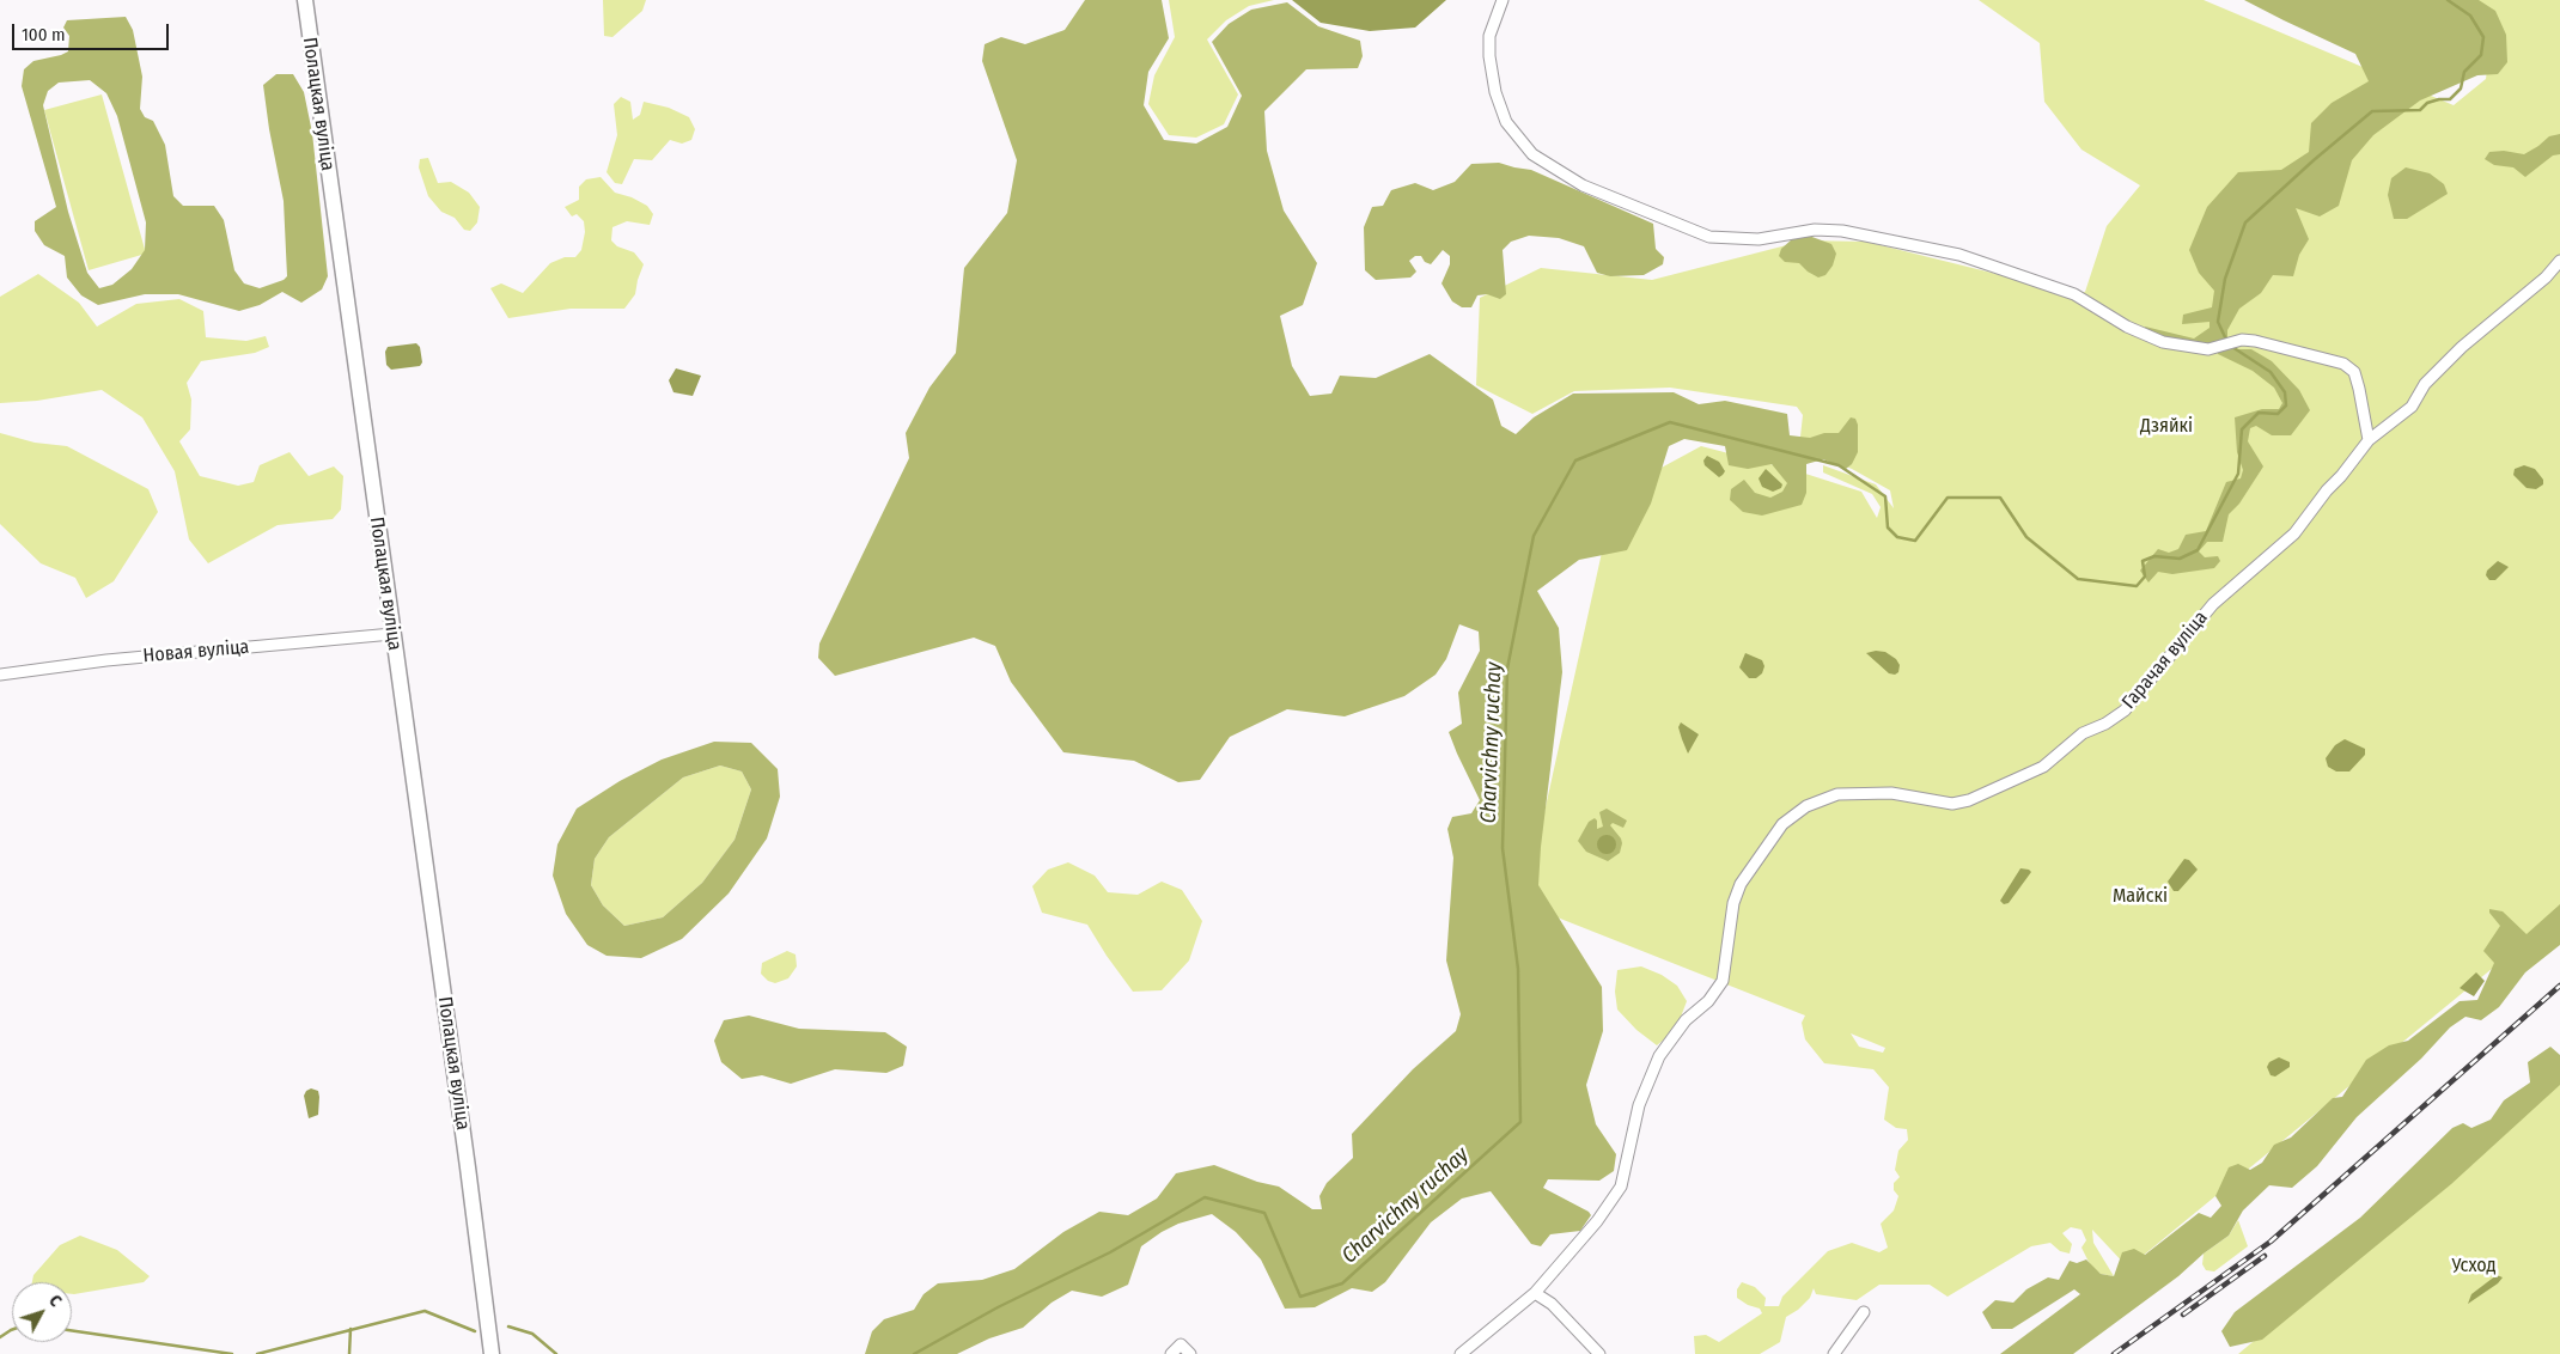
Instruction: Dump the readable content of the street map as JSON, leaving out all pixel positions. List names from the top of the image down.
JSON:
{
  "streets": {
    "main road": ["Полацкая вуліца"],
    "street": ["Новая вуліца", "Гарачая вуліца"]
  },
  "crossings": [
    ["Полацкая вуліца", "Новая вуліца"]
  ],
  "water": ["Charvichny ruchay"],
  "parks": ["Дзяйкі", "Майскі", "Усход"],
  "scale_bar": "100 m",
  "north": "top right"
}
